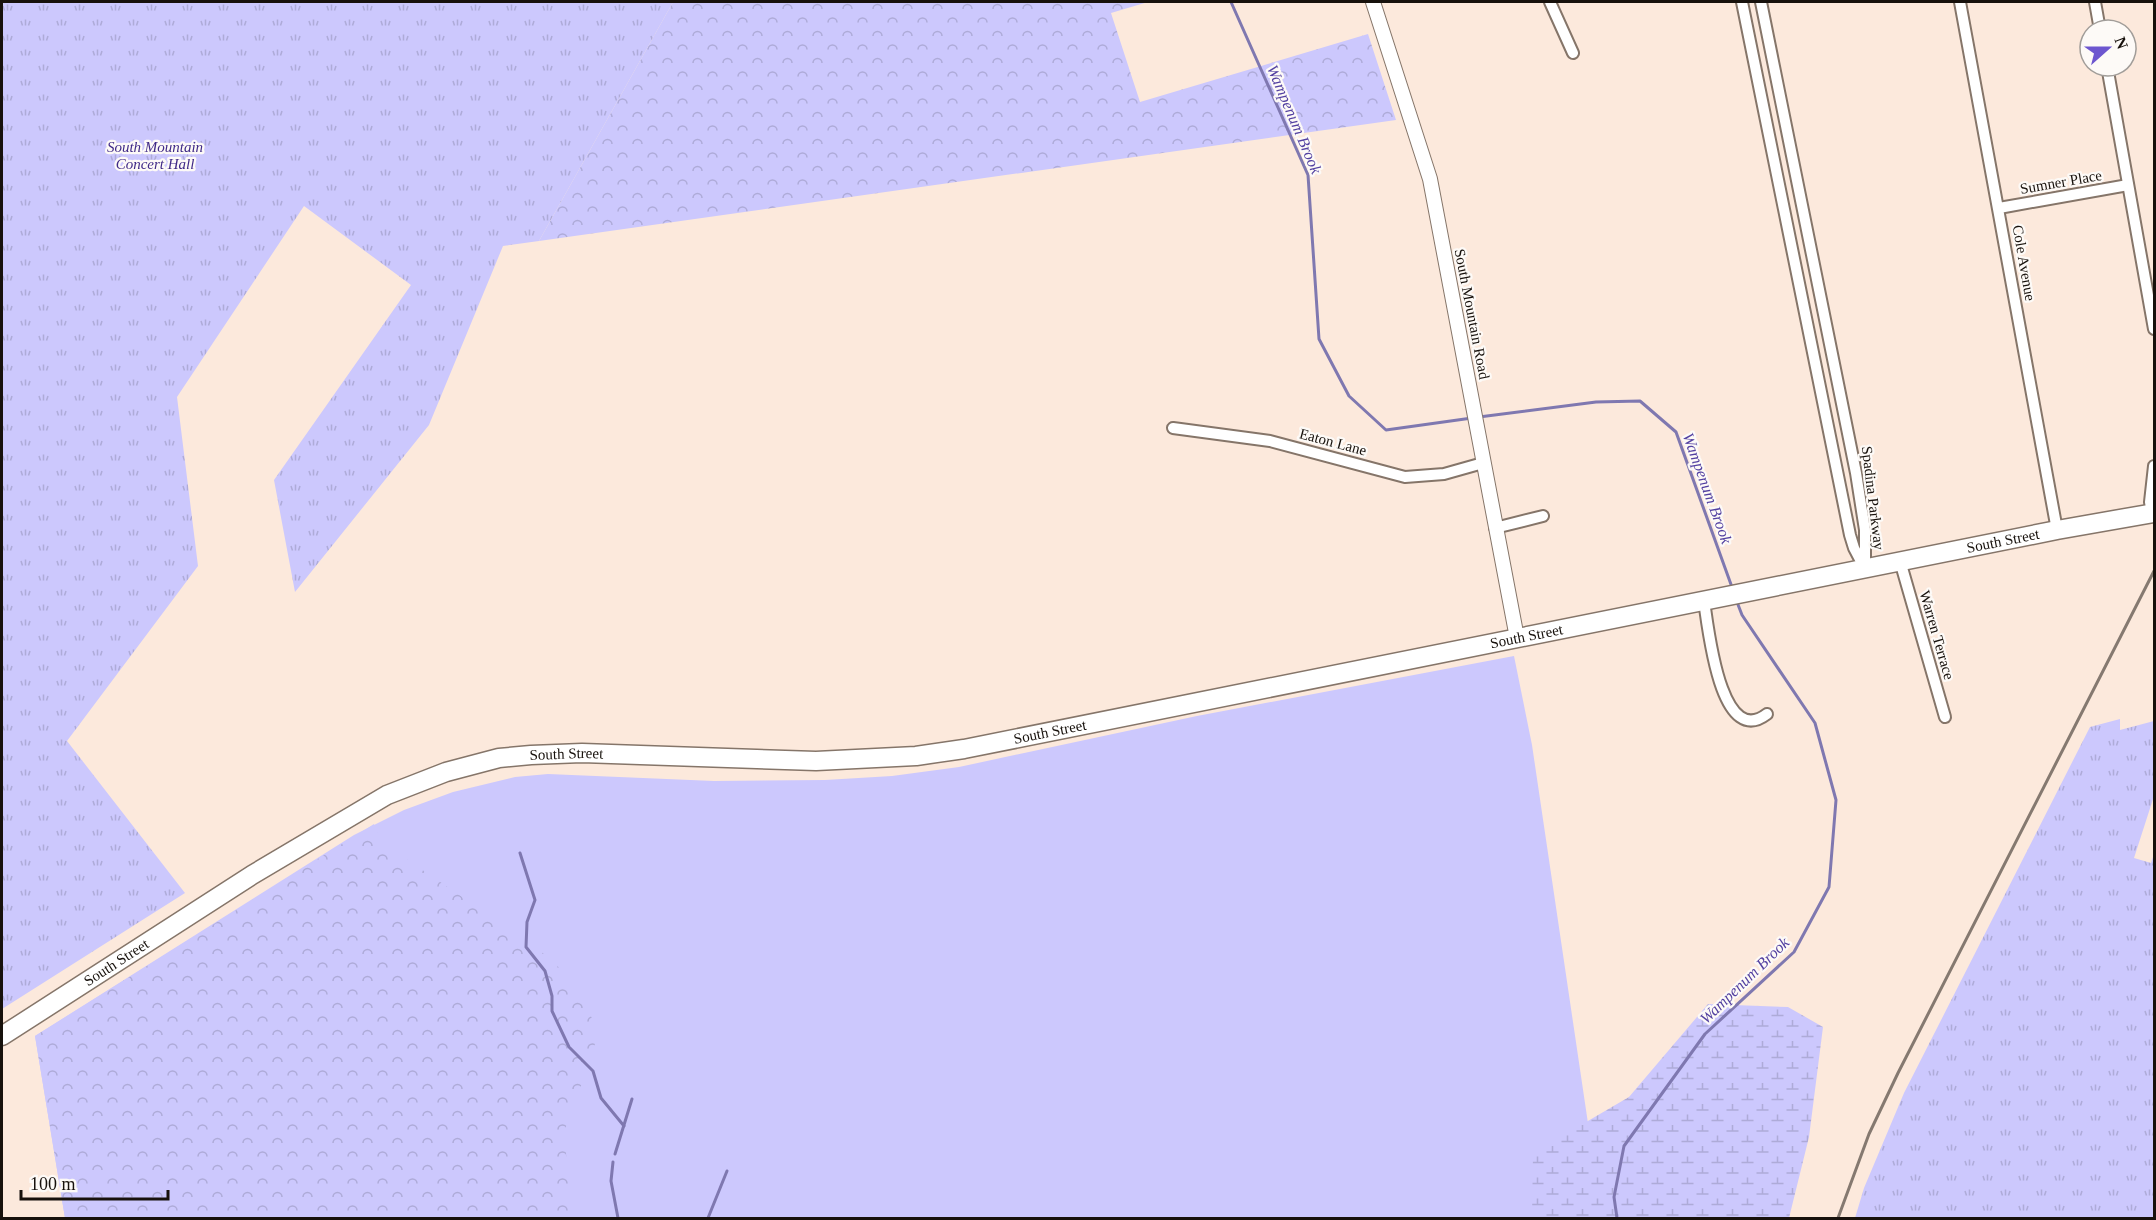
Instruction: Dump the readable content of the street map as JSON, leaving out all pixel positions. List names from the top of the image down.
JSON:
{
  "streets": {
    "highway": ["South Street"],
    "street": [
      "Sumner Place",
      "Cole Avenue",
      "South Mountain Road",
      "Eaton Lane",
      "Spadina Parkway",
      "Warren Terrace"
    ]
  },
  "crossings": [
    ["Sumner Place", "Cole Avenue"],
    ["Cole Avenue", "South Street"],
    ["South Mountain Road", "Eaton Lane"],
    ["South Mountain Road", "South Street"],
    ["Spadina Parkway", "South Street"],
    ["South Street", "Warren Terrace"]
  ],
  "water": ["Wampenum Brook"],
  "parks": ["South Mountain Concert Hall"],
  "scale_bar": "100 m",
  "north": "right"
}
